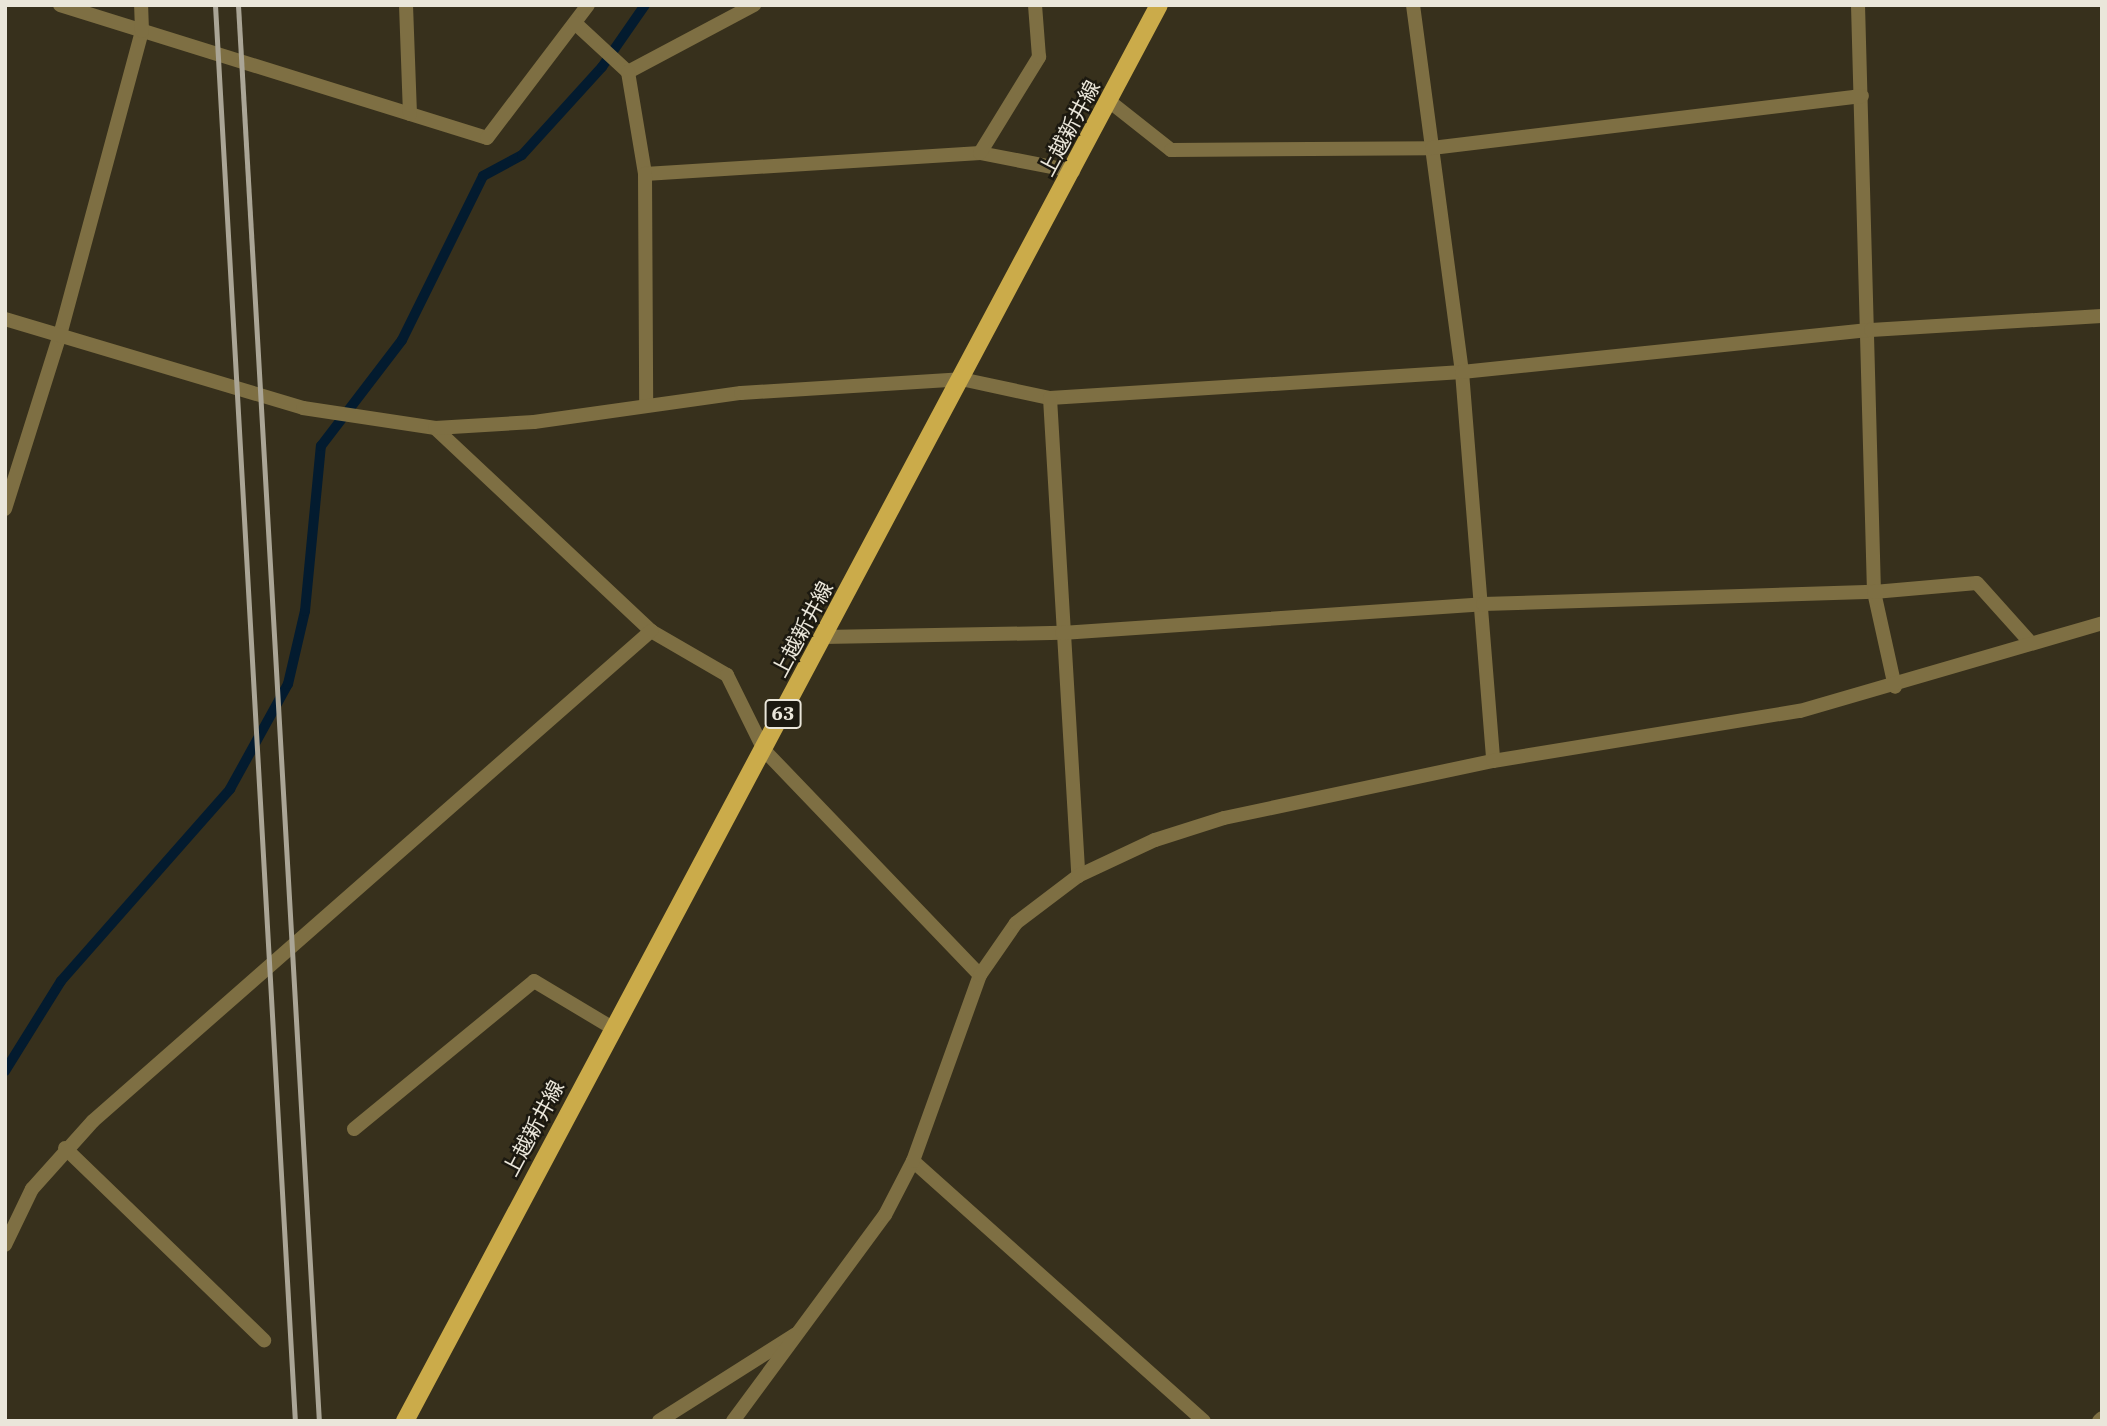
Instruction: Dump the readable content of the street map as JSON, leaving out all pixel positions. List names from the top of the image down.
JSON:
{
  "streets": {
    "main road": ["上越新井線", "63"]
  }
}
